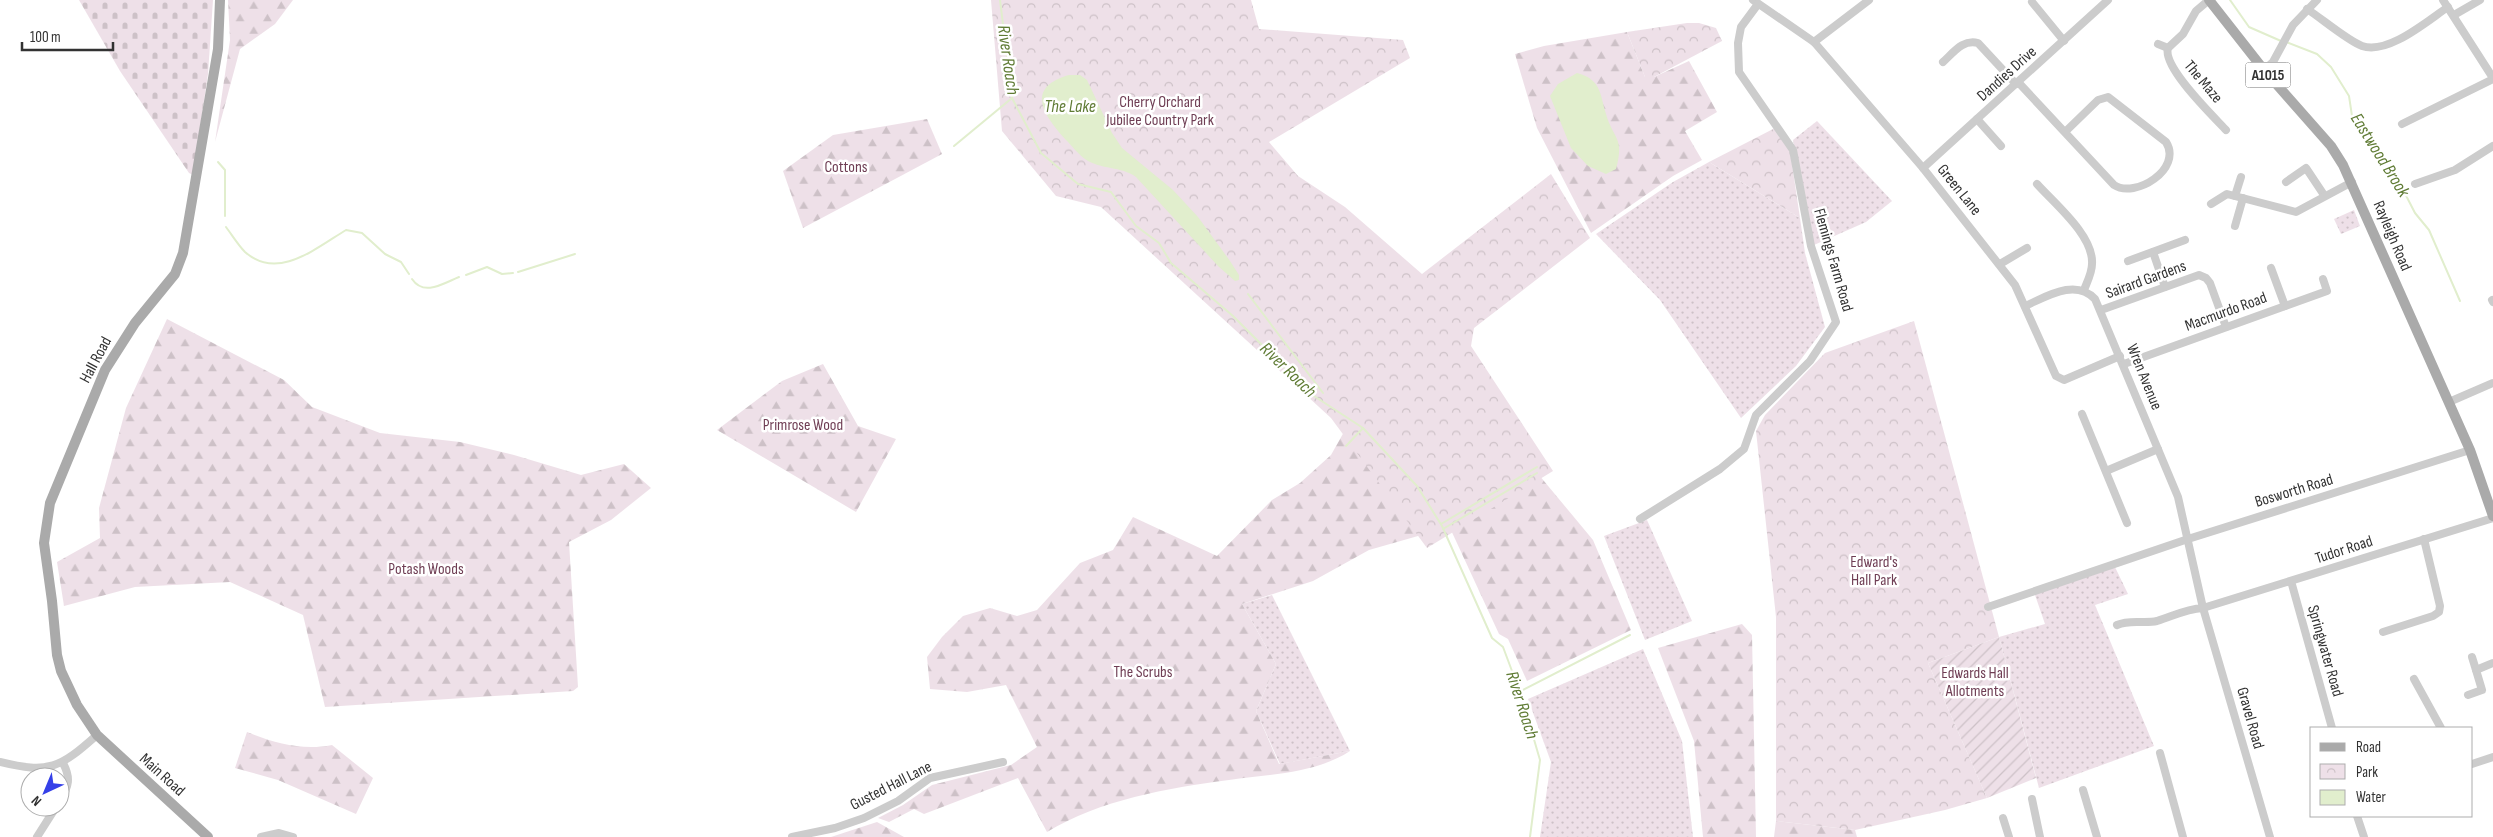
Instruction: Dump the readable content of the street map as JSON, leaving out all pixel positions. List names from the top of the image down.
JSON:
{
  "streets": {
    "main road": [
      "A1015",
      "Rayleigh Road",
      "Hall Road",
      "Main Road"
    ],
    "street": [
      "Dandies Drive",
      "The Maze",
      "Green Lane",
      "Flemings Farm Road",
      "Sairard Gardens",
      "Macmurdo Road",
      "Wren Avenue",
      "Bosworth Road",
      "Tudor Road",
      "Springwater Road",
      "Gravel Road",
      "Gusted Hall Lane"
    ]
  },
  "crossings": [
    ["Dandies Drive", "Green Lane"],
    ["The Maze", "Rayleigh Road"],
    ["Green Lane", "Flemings Farm Road"],
    ["Green Lane", "Wren Avenue"],
    ["Rayleigh Road", "Bosworth Road"],
    ["Rayleigh Road", "Tudor Road"],
    ["Sairard Gardens", "Macmurdo Road"],
    ["Sairard Gardens", "Wren Avenue"],
    ["Macmurdo Road", "Wren Avenue"],
    ["Hall Road", "Main Road"],
    ["Wren Avenue", "Bosworth Road"],
    ["Wren Avenue", "Gravel Road"],
    ["Bosworth Road", "Gravel Road"],
    ["Tudor Road", "Springwater Road"],
    ["Tudor Road", "Gravel Road"]
  ],
  "water": ["River Roach", "The Lake", "Eastwood Brook"],
  "parks": [
    "Cherry Orchard Jubilee Country Park",
    "Cottons",
    "Primrose Wood",
    "Edward's Hall Park",
    "Potash Woods",
    "The Scrubs",
    "Edwards Hall Allotments"
  ],
  "legend": ["Road", "Park", "Water"],
  "scale_bar": "100 m",
  "north": "bottom left"
}
